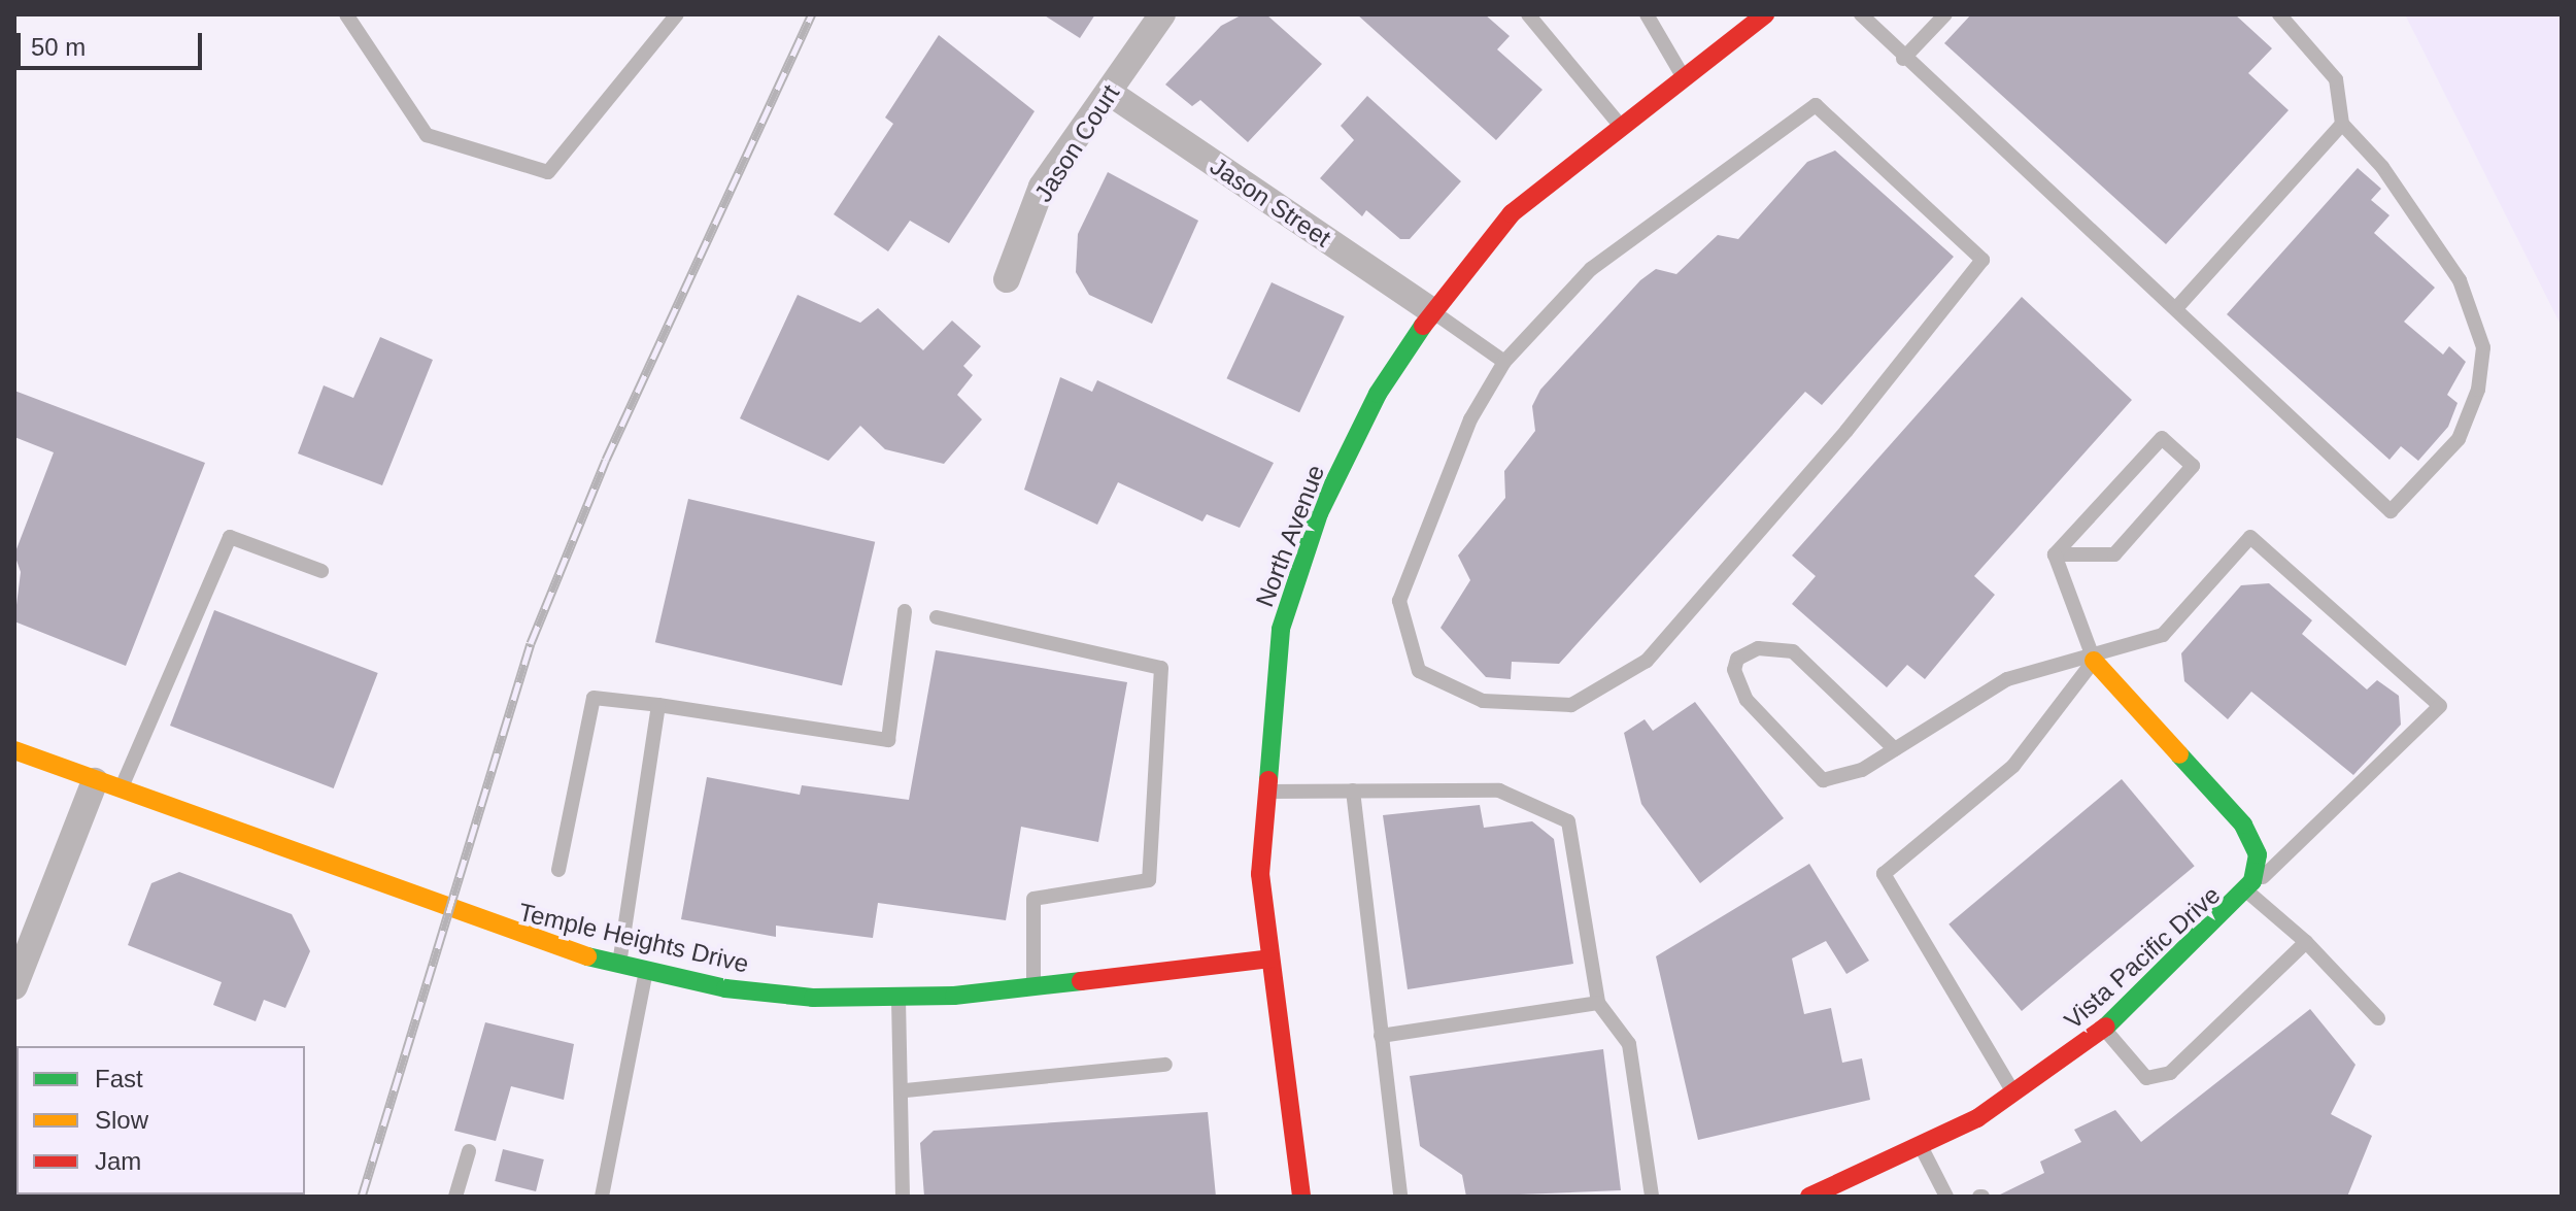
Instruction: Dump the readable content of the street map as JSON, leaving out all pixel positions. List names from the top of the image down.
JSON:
{
  "streets": {
    "street": [
      "Jason Court",
      "Jason Street",
      "North Avenue",
      "Temple Heights Drive",
      "Vista Pacific Drive"
    ]
  },
  "crossings": [
    ["Jason Court", "Jason Street"],
    ["Jason Street", "North Avenue"],
    ["North Avenue", "Temple Heights Drive"]
  ],
  "legend": ["Fast", "Slow", "Jam"],
  "scale_bar": "50 m"
}
